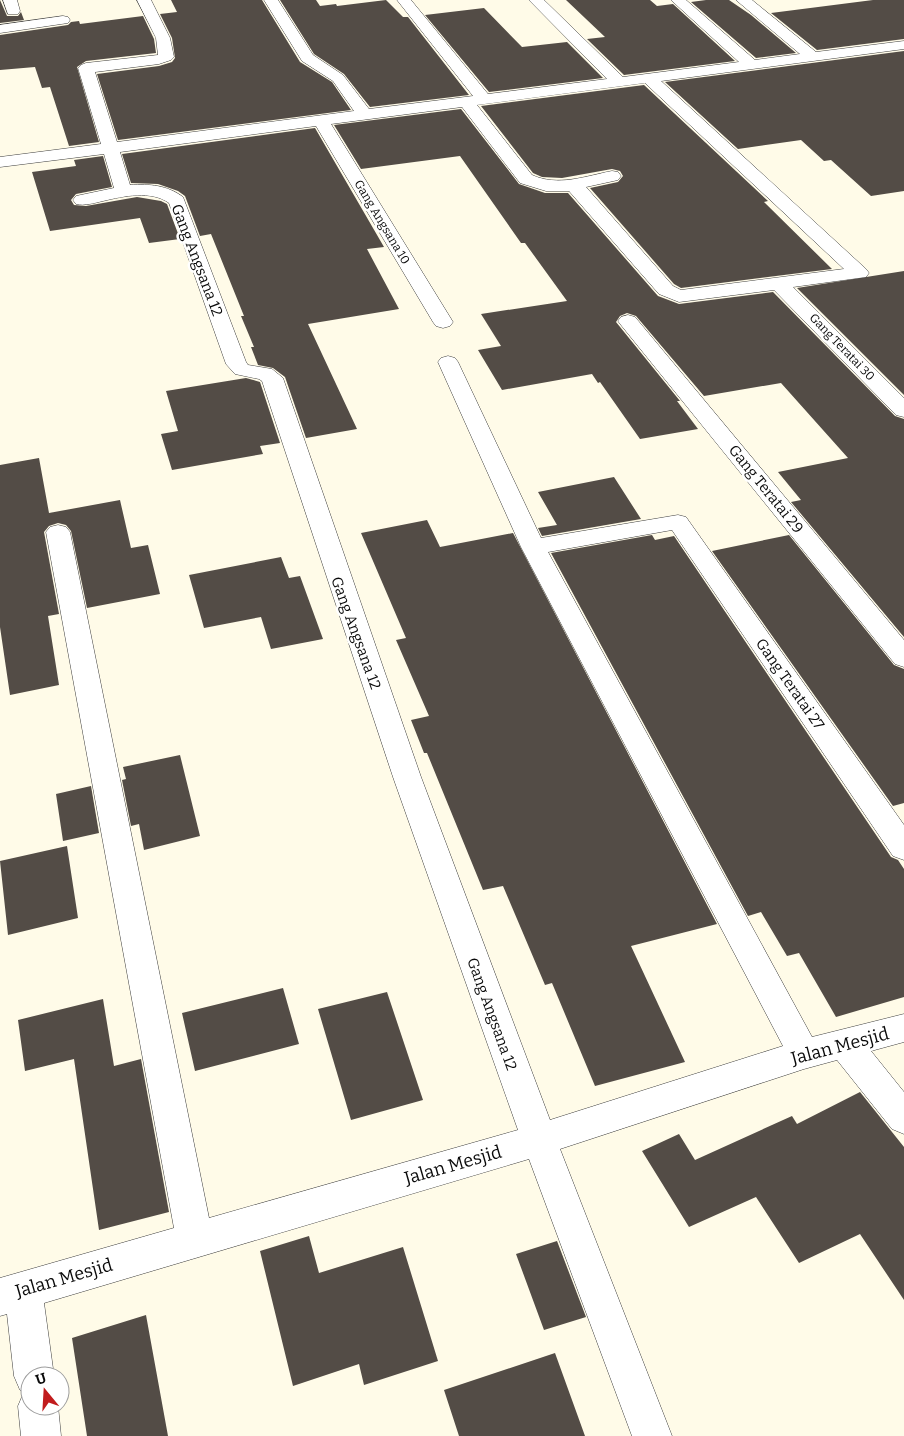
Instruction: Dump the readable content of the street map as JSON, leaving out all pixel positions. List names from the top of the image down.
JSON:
{
  "streets": {
    "street": [
      "Gang Angsana 10",
      "Gang Angsana 12",
      "Gang Teratai 30",
      "Gang Teratai 29",
      "Gang Teratai 27",
      "Jalan Mesjid"
    ]
  },
  "crossings": [
    ["Gang Angsana 12", "Jalan Mesjid"]
  ],
  "north": "top"
}
